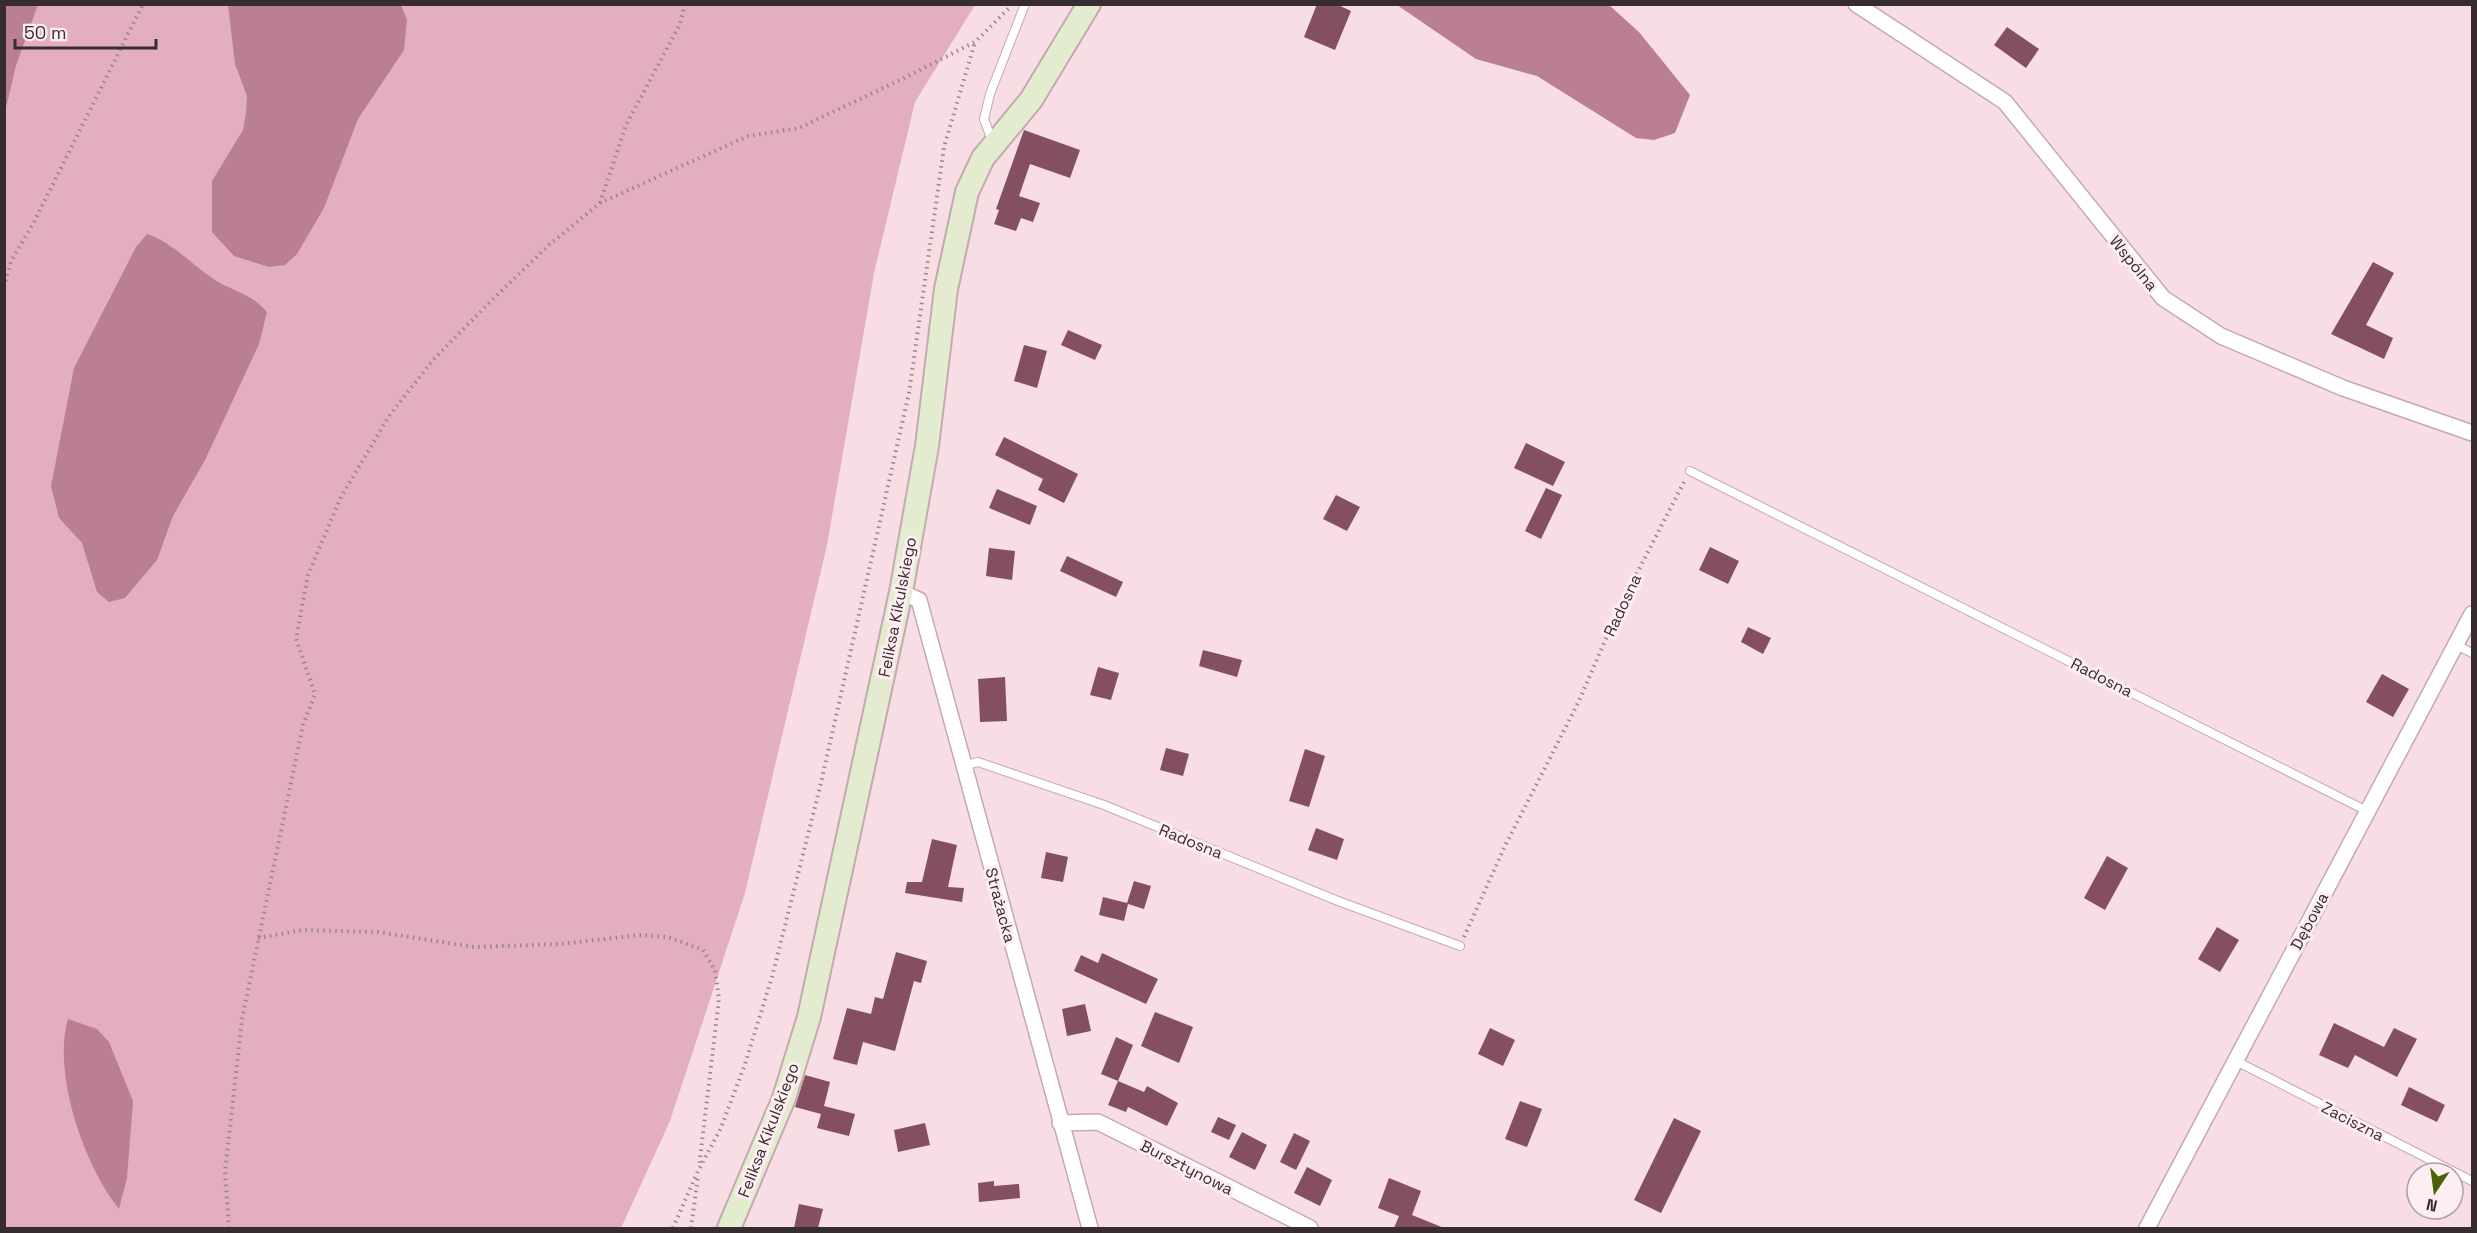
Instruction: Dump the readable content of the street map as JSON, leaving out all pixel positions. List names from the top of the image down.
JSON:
{
  "streets": {
    "main road": ["Feliksa Kikulskiego"],
    "street": [
      "Wspólna",
      "Strażacka",
      "Dębowa",
      "Bursztynowa"
    ],
    "lane": ["Radosna", "Zaciszna"]
  },
  "crossings": [
    ["Radosna", "Strażacka"],
    ["Radosna", "Dębowa"],
    ["Feliksa Kikulskiego", "Strażacka"],
    ["Strażacka", "Bursztynowa"],
    ["Dębowa", "Zaciszna"]
  ],
  "scale_bar": "50 m",
  "north": "bottom"
}
